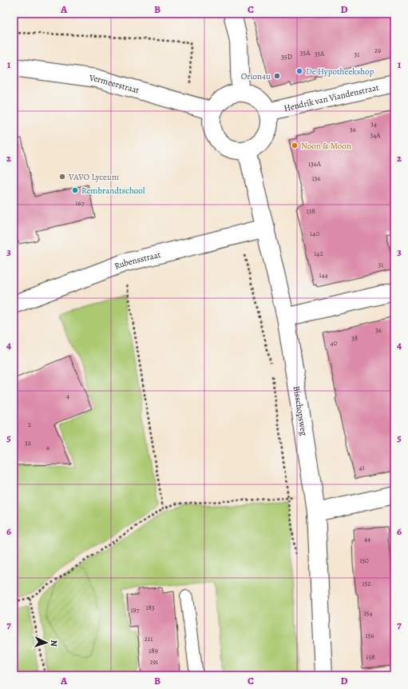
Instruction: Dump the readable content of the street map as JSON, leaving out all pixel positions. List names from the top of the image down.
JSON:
{
  "streets": {
    "street": [
      "Vermeerstraat",
      "Hendrik van Viandenstraat",
      "Rubensstraat",
      "Bisschopsweg"
    ]
  },
  "crossings": [
    ["Vermeerstraat", "Hendrik van Viandenstraat"],
    ["Vermeerstraat", "Bisschopsweg"],
    ["Hendrik van Viandenstraat", "Bisschopsweg"],
    ["Rubensstraat", "Bisschopsweg"]
  ],
  "places": [
    "De Hypotheekshop",
    "Orion4u",
    "Noon & Moon",
    "VAVO Lyceum",
    "Rembrandtschool"
  ],
  "house_numbers": [
    "29",
    "35A",
    "33A",
    "31",
    "35D",
    "34",
    "36",
    "34A",
    "136A",
    "136",
    "167",
    "138",
    "140",
    "142",
    "31",
    "144",
    "36",
    "38",
    "40",
    "4",
    "2",
    "32",
    "6",
    "41",
    "44",
    "150",
    "152",
    "183",
    "197",
    "154",
    "156",
    "211",
    "189",
    "158",
    "191"
  ],
  "north": "right",
  "grid": {
    "columns": [
      "A",
      "B",
      "C",
      "D"
    ],
    "rows": [
      "1",
      "2",
      "3",
      "4",
      "5",
      "6",
      "7"
    ]
  }
}
